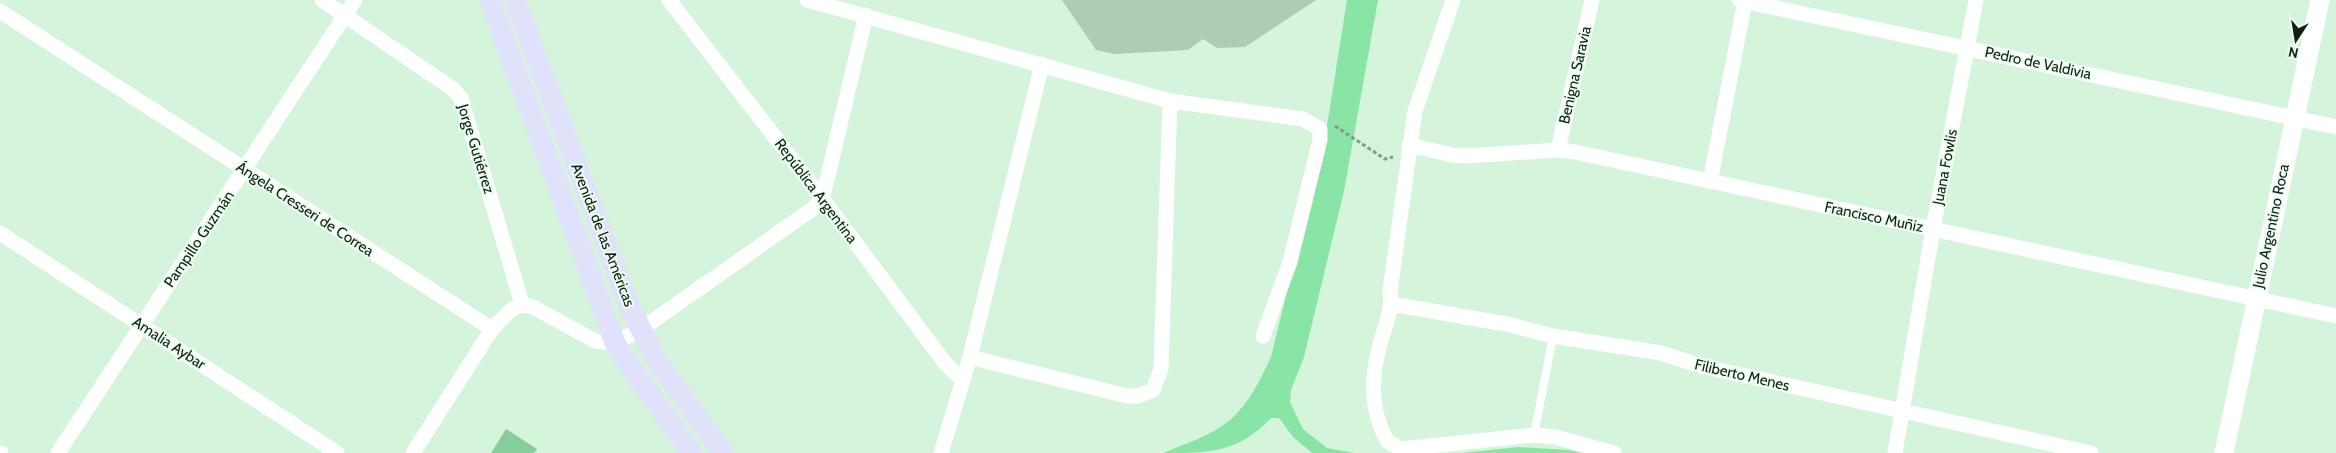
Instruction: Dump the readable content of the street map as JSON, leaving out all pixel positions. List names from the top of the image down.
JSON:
{
  "streets": {
    "main road": ["Avenida de las Américas"],
    "street": [
      "Pedro de Valdivia",
      "Benigna Saravia",
      "Jorge Gutiérrez",
      "Juana Fowlis",
      "República Argentina",
      "Ángela Cresseri de Correa",
      "Francisco Muñiz",
      "Julio Argentino Roca",
      "Pampillo Guzmán",
      "Amalia Aybar",
      "Filiberto Menes"
    ]
  },
  "crossings": [
    ["Pedro de Valdivia", "Juana Fowlis"],
    ["Pedro de Valdivia", "Julio Argentino Roca"],
    ["Benigna Saravia", "Francisco Muñiz"],
    ["Jorge Gutiérrez", "Pampillo Guzmán"],
    ["Juana Fowlis", "Francisco Muñiz"],
    ["Juana Fowlis", "Filiberto Menes"],
    ["Ángela Cresseri de Correa", "Pampillo Guzmán"],
    ["Francisco Muñiz", "Julio Argentino Roca"],
    ["Pampillo Guzmán", "Amalia Aybar"]
  ],
  "north": "bottom"
}
